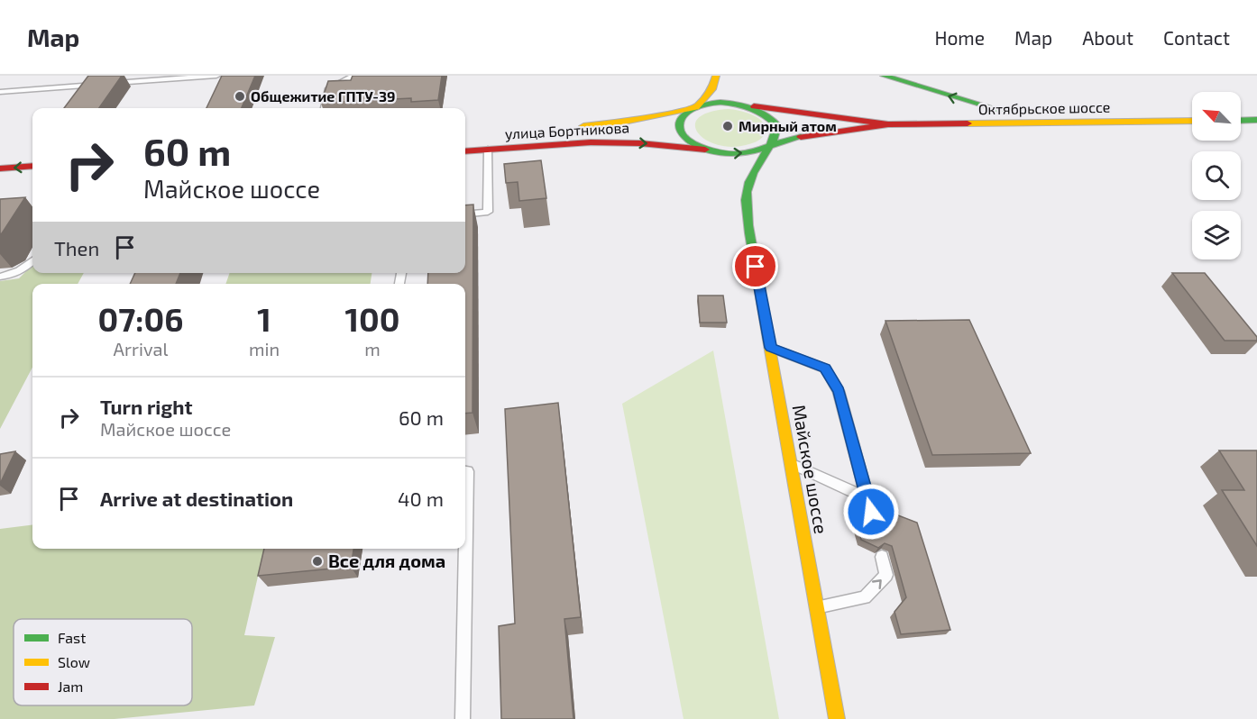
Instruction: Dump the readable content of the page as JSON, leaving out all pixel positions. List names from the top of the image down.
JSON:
{
  "streets": {
    "main road": ["Октябрьское шоссе", "улица Бортникова", "Майское шоссе"]
  },
  "crossings": [
    ["Октябрьское шоссе", "улица Бортникова"],
    ["Октябрьское шоссе", "Майское шоссе"],
    ["улица Бортникова", "Майское шоссе"]
  ],
  "places": ["Общежитие ГПТУ-39", "Мирный атом", "Все для дома"],
  "legend": ["Fast", "Slow", "Jam"],
  "north": "top left",
  "page": {
    "header": "Map",
    "nav": [
      "Home",
      "Map",
      "About",
      "Contact"
    ],
    "turn": ["60 m", "Майское шоссе"],
    "then": "Then",
    "eta": [
      "07:06",
      "Arrival",
      "1",
      "min",
      "100",
      "m"
    ],
    "list": [
      {
        "name": "Turn right",
        "note": "Майское шоссе",
        "value": "60 m"
      },
      {
        "name": "Arrive at destination",
        "value": "40 m"
      }
    ]
  }
}
